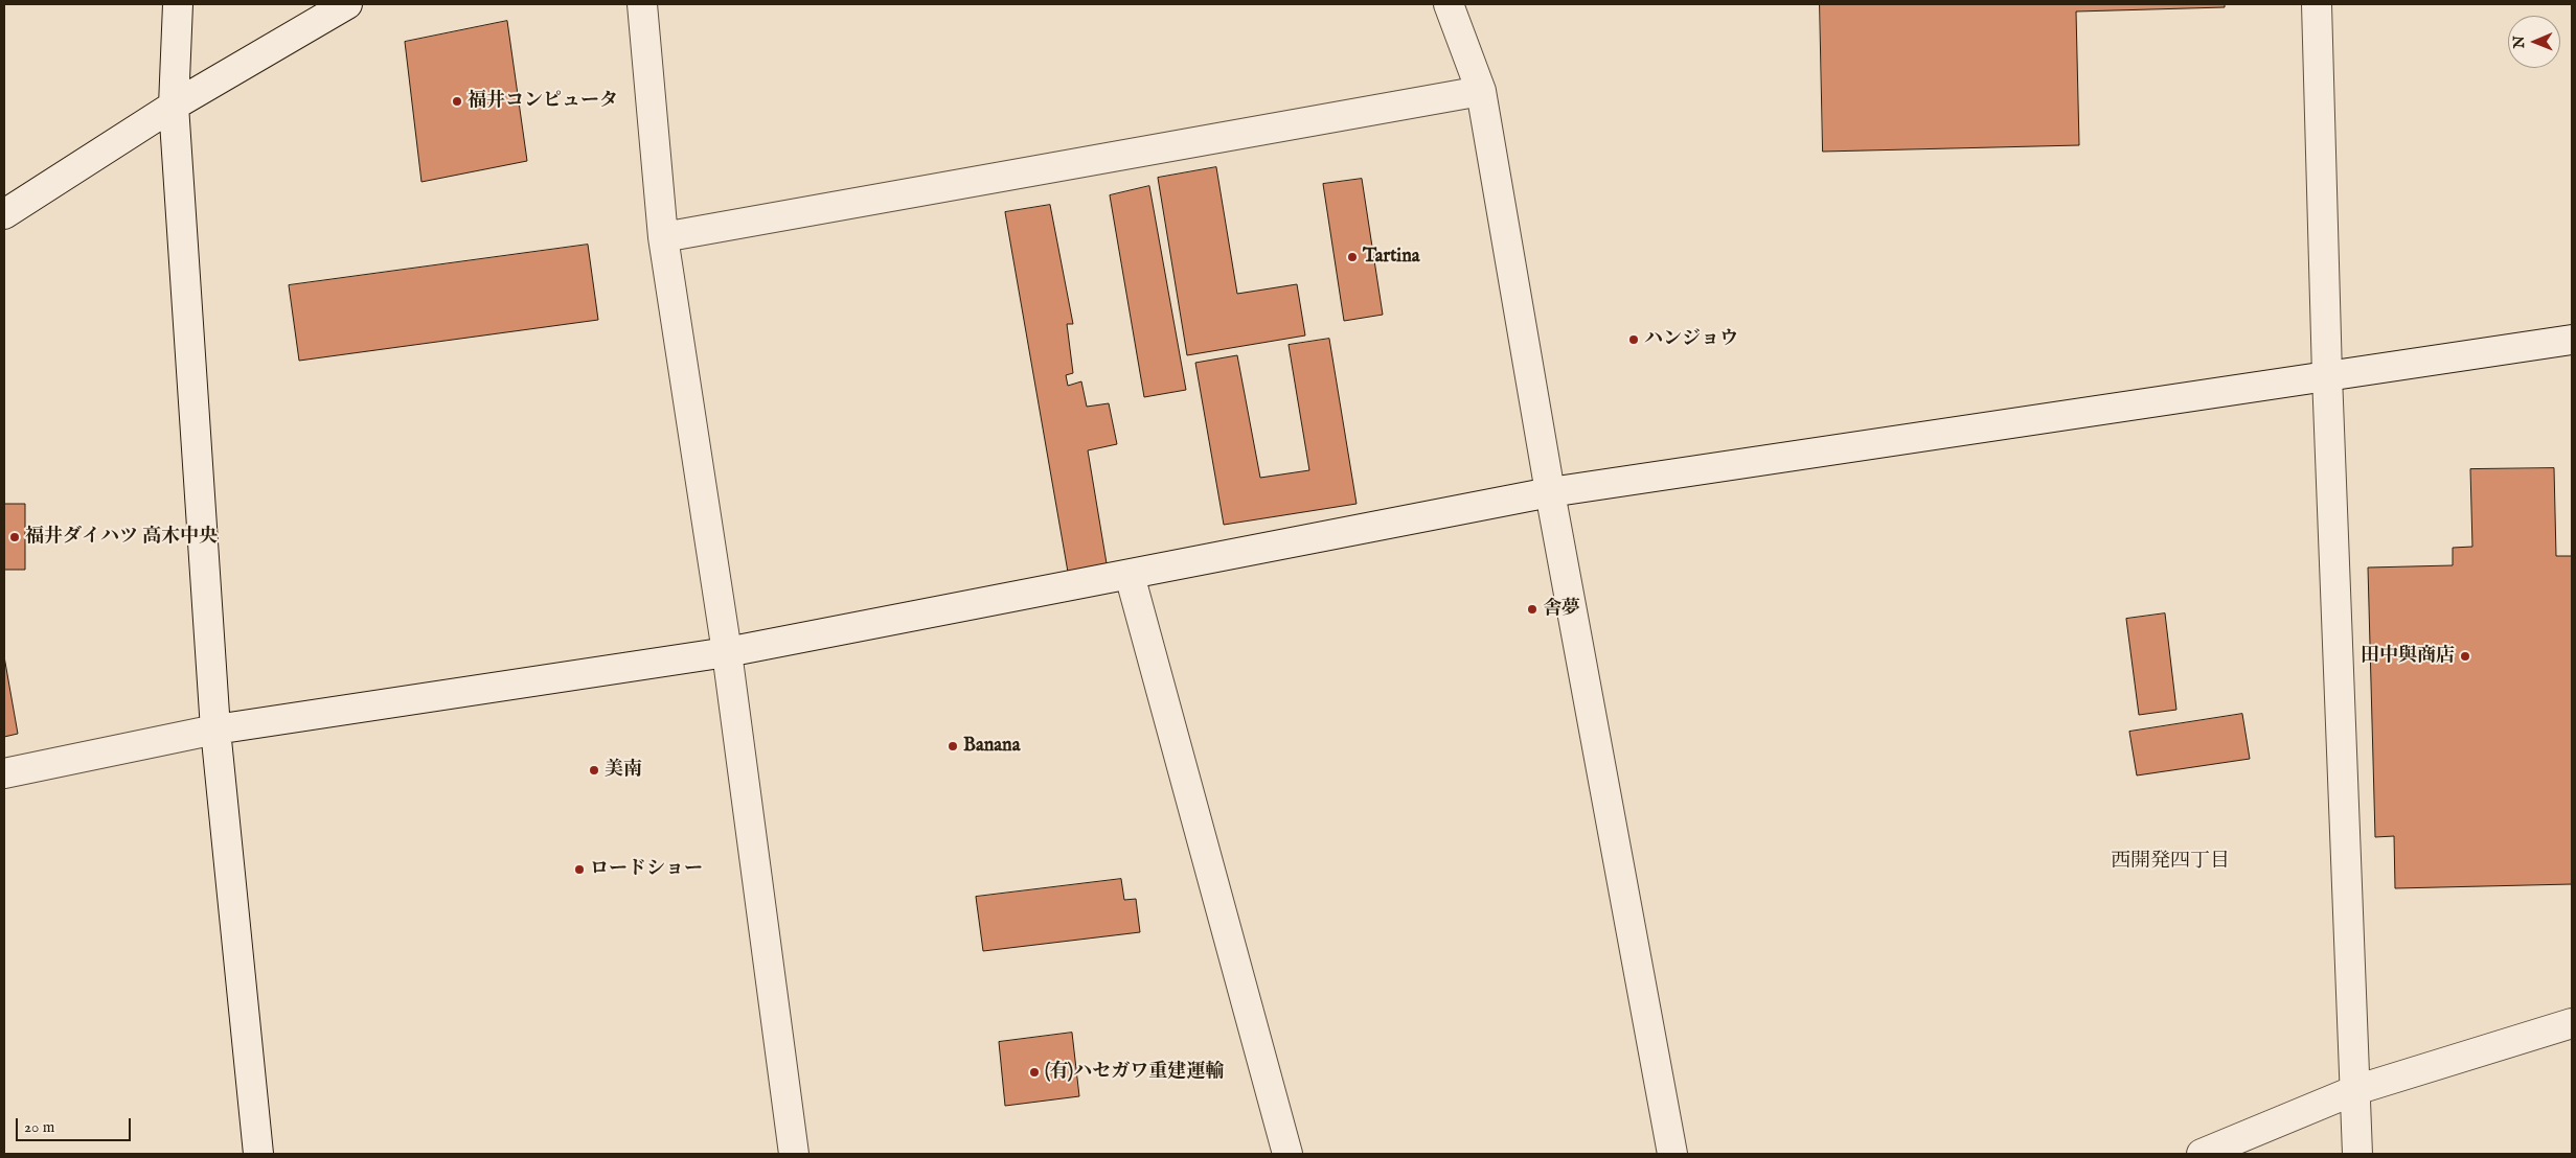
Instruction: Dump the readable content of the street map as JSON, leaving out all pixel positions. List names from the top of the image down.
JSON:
{
  "districts": ["西開発四丁目"],
  "places": [
    "福井コンピュータ",
    "Tartina",
    "ハンジョウ",
    "福井ダイハツ 高木中央",
    "舎夢",
    "田中與商店",
    "Banana",
    "美南",
    "ロードショー",
    "(有)ハセガワ重建運輸"
  ],
  "scale_bar": "20 m",
  "north": "left"
}
